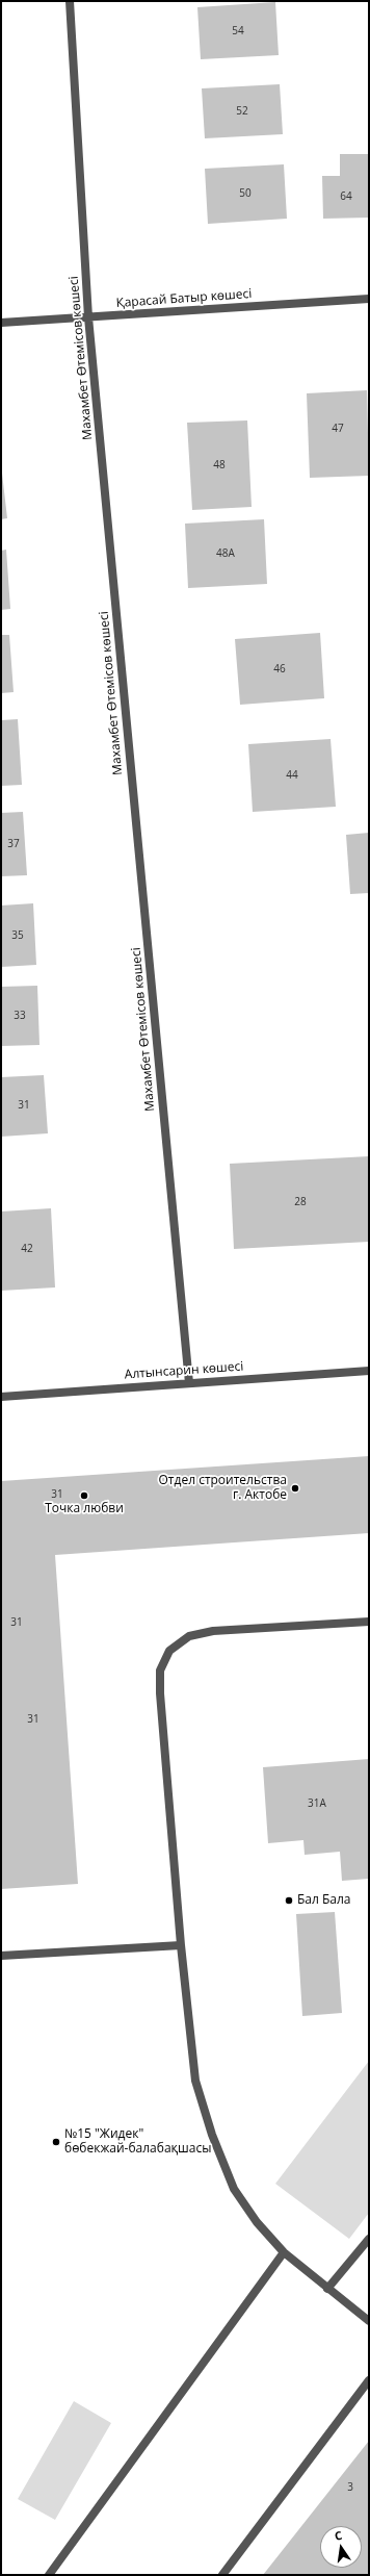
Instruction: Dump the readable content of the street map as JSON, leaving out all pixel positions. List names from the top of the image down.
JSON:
{
  "streets": {
    "street": ["Қарасай Батыр көшесі", "Махамбет Өтемісов көшесі", "Алтынсарин көшесі"]
  },
  "crossings": [
    ["Қарасай Батыр көшесі", "Махамбет Өтемісов көшесі"],
    ["Махамбет Өтемісов көшесі", "Алтынсарин көшесі"]
  ],
  "places": [
    "Отдел строительства г. Актобе",
    "Точка любви",
    "Бал Бала",
    "№15 \"Жидек\" бөбекжай-балабақшасы"
  ],
  "house_numbers": [
    "54",
    "52",
    "50",
    "64",
    "47",
    "48",
    "48А",
    "46",
    "44",
    "37",
    "35",
    "33",
    "31",
    "28",
    "42",
    "31",
    "31",
    "31",
    "31А",
    "3"
  ],
  "north": "top"
}
